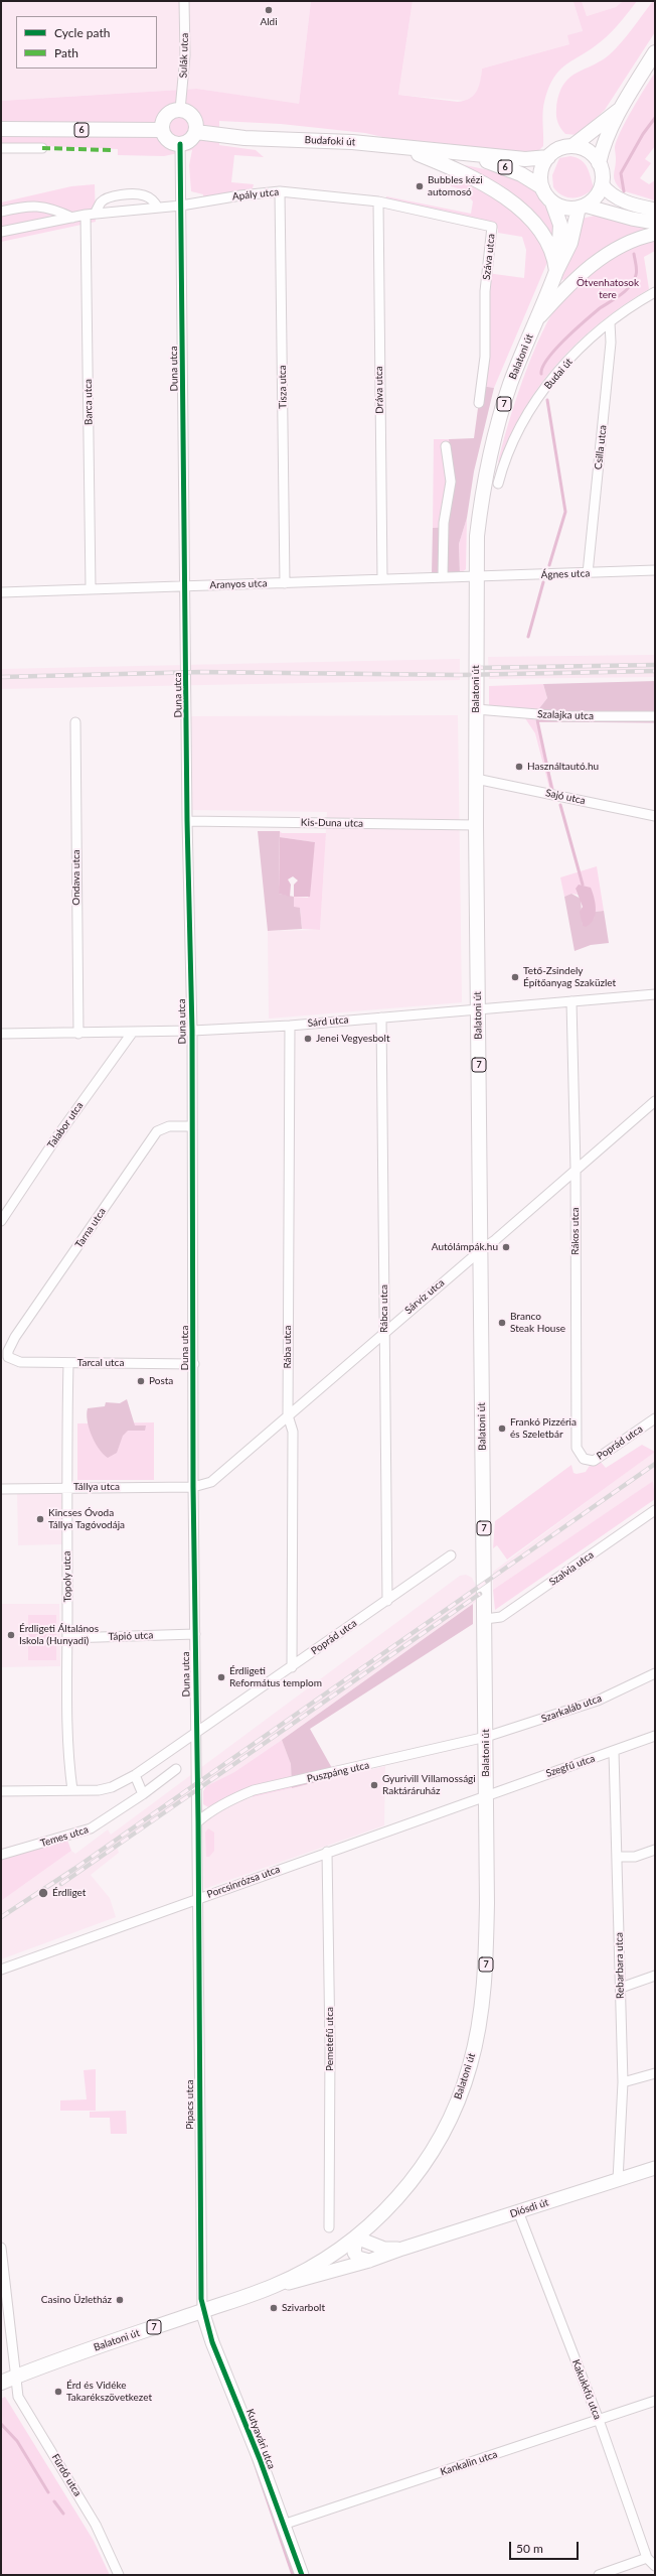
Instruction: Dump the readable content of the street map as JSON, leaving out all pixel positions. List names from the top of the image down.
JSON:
{
  "streets": {
    "main road": [
      "6",
      "Budafoki út",
      "Balatoni út",
      "7",
      "Diósdi út",
      "Kutyavári utca"
    ],
    "street": [
      "Sulák utca",
      "Apály utca",
      "Száva utca",
      "Duna utca",
      "Budai út",
      "Tisza utca",
      "Dráva utca",
      "Barca utca",
      "Csilla utca",
      "Ágnes utca",
      "Aranyos utca",
      "Szalajka utca",
      "Sajó utca",
      "Kis-Duna utca",
      "Ondava utca",
      "Sárd utca",
      "Talabor utca",
      "Tarna utca",
      "Rákos utca",
      "Sárvíz utca",
      "Rábca utca",
      "Rába utca",
      "Tarcal utca",
      "Poprád utca",
      "Tállya utca",
      "Szalvia utca",
      "Topoly utca",
      "Tápió utca",
      "Szarkaláb utca",
      "Szegfű utca",
      "Puszpáng utca",
      "Temes utca",
      "Porcsinrózsa utca",
      "Rebarbara utca",
      "Pemetefű utca",
      "Pipacs utca",
      "Kakukkfű utca",
      "Kankalin utca",
      "Fürdő utca"
    ]
  },
  "crossings": [
    ["Sulák utca", "6"],
    ["Sulák utca", "Budafoki út"],
    ["Sulák utca", "Duna utca"],
    ["6", "Budafoki út"],
    ["6", "Balatoni út"],
    ["6", "Duna utca"],
    ["6", "7"],
    ["Budafoki út", "Balatoni út"],
    ["Budafoki út", "Duna utca"],
    ["Budafoki út", "7"],
    ["Apály utca", "Száva utca"],
    ["Apály utca", "Duna utca"],
    ["Apály utca", "Tisza utca"],
    ["Apály utca", "Dráva utca"],
    ["Apály utca", "Barca utca"],
    ["Száva utca", "Dráva utca"],
    ["Balatoni út", "7"],
    ["Balatoni út", "Ágnes utca"],
    ["Balatoni út", "Aranyos utca"],
    ["Balatoni út", "Szalajka utca"],
    ["Balatoni út", "Sajó utca"],
    ["Balatoni út", "Kis-Duna utca"],
    ["Balatoni út", "Sárd utca"],
    ["Balatoni út", "Sárvíz utca"],
    ["Balatoni út", "Szalvia utca"],
    ["Balatoni út", "Szarkaláb utca"],
    ["Balatoni út", "Szegfű utca"],
    ["Balatoni út", "Puszpáng utca"],
    ["Balatoni út", "Porcsinrózsa utca"],
    ["Balatoni út", "Pipacs utca"],
    ["Balatoni út", "Diósdi út"],
    ["Balatoni út", "Kutyavári utca"],
    ["Balatoni út", "Fürdő utca"],
    ["Duna utca", "Aranyos utca"],
    ["Duna utca", "Kis-Duna utca"],
    ["Duna utca", "Sárd utca"],
    ["Duna utca", "Tarna utca"],
    ["Duna utca", "Sárvíz utca"],
    ["Duna utca", "Tarcal utca"],
    ["Duna utca", "Poprád utca"],
    ["Duna utca", "Tállya utca"],
    ["Duna utca", "Tápió utca"],
    ["Duna utca", "Puszpáng utca"],
    ["Duna utca", "Porcsinrózsa utca"],
    ["Duna utca", "Pipacs utca"],
    ["Budai út", "Csilla utca"],
    ["Tisza utca", "Aranyos utca"],
    ["Dráva utca", "Aranyos utca"],
    ["Barca utca", "Aranyos utca"],
    ["Csilla utca", "Ágnes utca"],
    ["Ágnes utca", "Aranyos utca"],
    ["Ondava utca", "Sárd utca"],
    ["Sárd utca", "Talabor utca"],
    ["Sárd utca", "Rákos utca"],
    ["Sárd utca", "Rábca utca"],
    ["Sárd utca", "Rába utca"],
    ["Tarna utca", "Tarcal utca"],
    ["Rákos utca", "Sárvíz utca"],
    ["Rákos utca", "Poprád utca"],
    ["Sárvíz utca", "Rábca utca"],
    ["Sárvíz utca", "Rába utca"],
    ["Sárvíz utca", "Tállya utca"],
    ["Rábca utca", "Poprád utca"],
    ["Rába utca", "Poprád utca"],
    ["Tarcal utca", "Topoly utca"],
    ["Tállya utca", "Topoly utca"],
    ["Topoly utca", "Tápió utca"],
    ["Szarkaláb utca", "Puszpáng utca"],
    ["Szegfű utca", "Porcsinrózsa utca"],
    ["Szegfű utca", "Rebarbara utca"],
    ["Porcsinrózsa utca", "Pemetefű utca"],
    ["Porcsinrózsa utca", "Pipacs utca"],
    ["Rebarbara utca", "Diósdi út"],
    ["Pipacs utca", "Kutyavári utca"],
    ["Diósdi út", "Kakukkfű utca"],
    ["Kakukkfű utca", "Kankalin utca"],
    ["Kutyavári utca", "Kankalin utca"]
  ],
  "parks": ["Ötvenhatosok tere"],
  "places": [
    "Aldi",
    "Bubbles kézi automosó",
    "Használtautó.hu",
    "Tető-Zsindely Építőanyag Szaküzlet",
    "Jenei Vegyesbolt",
    "Autólámpák.hu",
    "Branco Steak House",
    "Posta",
    "Frankó Pizzéria és Szeletbár",
    "Kincses Óvoda Tállya Tagóvodája",
    "Érdligeti Általános Iskola (Hunyadi)",
    "Érdligeti Református templom",
    "Gyurivill Villamossági Raktáráruház",
    "Érdliget",
    "Casino Üzletház",
    "Szivarbolt",
    "Érd és Vidéke Takarékszövetkezet"
  ],
  "legend": ["Cycle path", "Path"],
  "scale_bar": "50 m"
}
